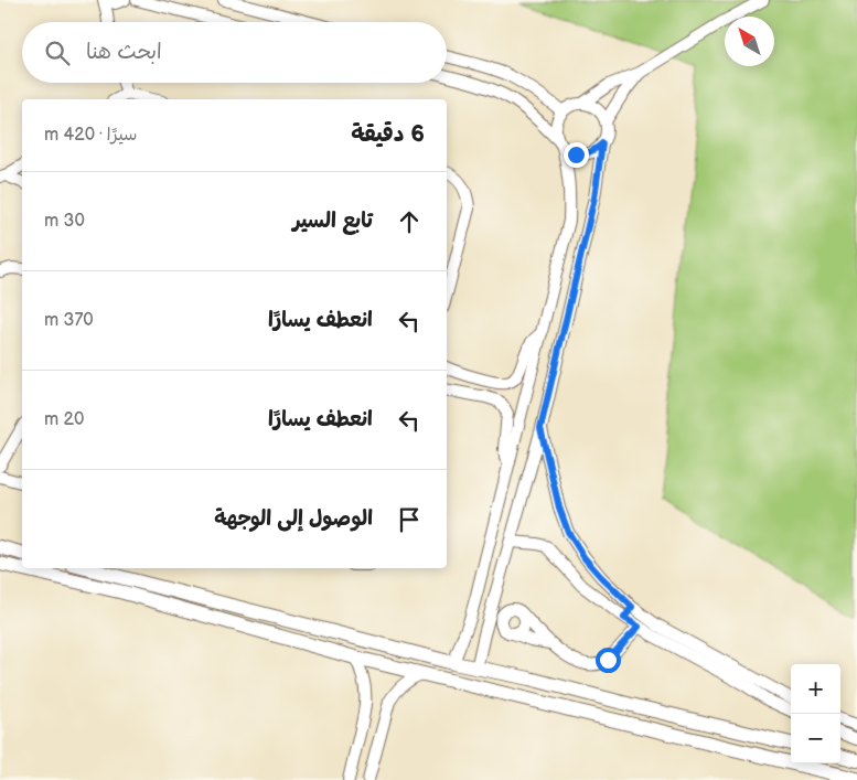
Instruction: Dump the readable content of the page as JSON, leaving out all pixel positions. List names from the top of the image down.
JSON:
{
  "north": "top left",
  "page": {
    "search": "ابحث هنا",
    "heading": ["6 دقيقة", "سيرًا · 420 m"],
    "list": [
      ["تابع السير", "30 m"],
      ["انعطف يسارًا", "370 m"],
      ["انعطف يسارًا", "20 m"],
      "الوصول إلى الوجهة"
    ],
    "map_buttons": ["+", "−"]
  }
}
